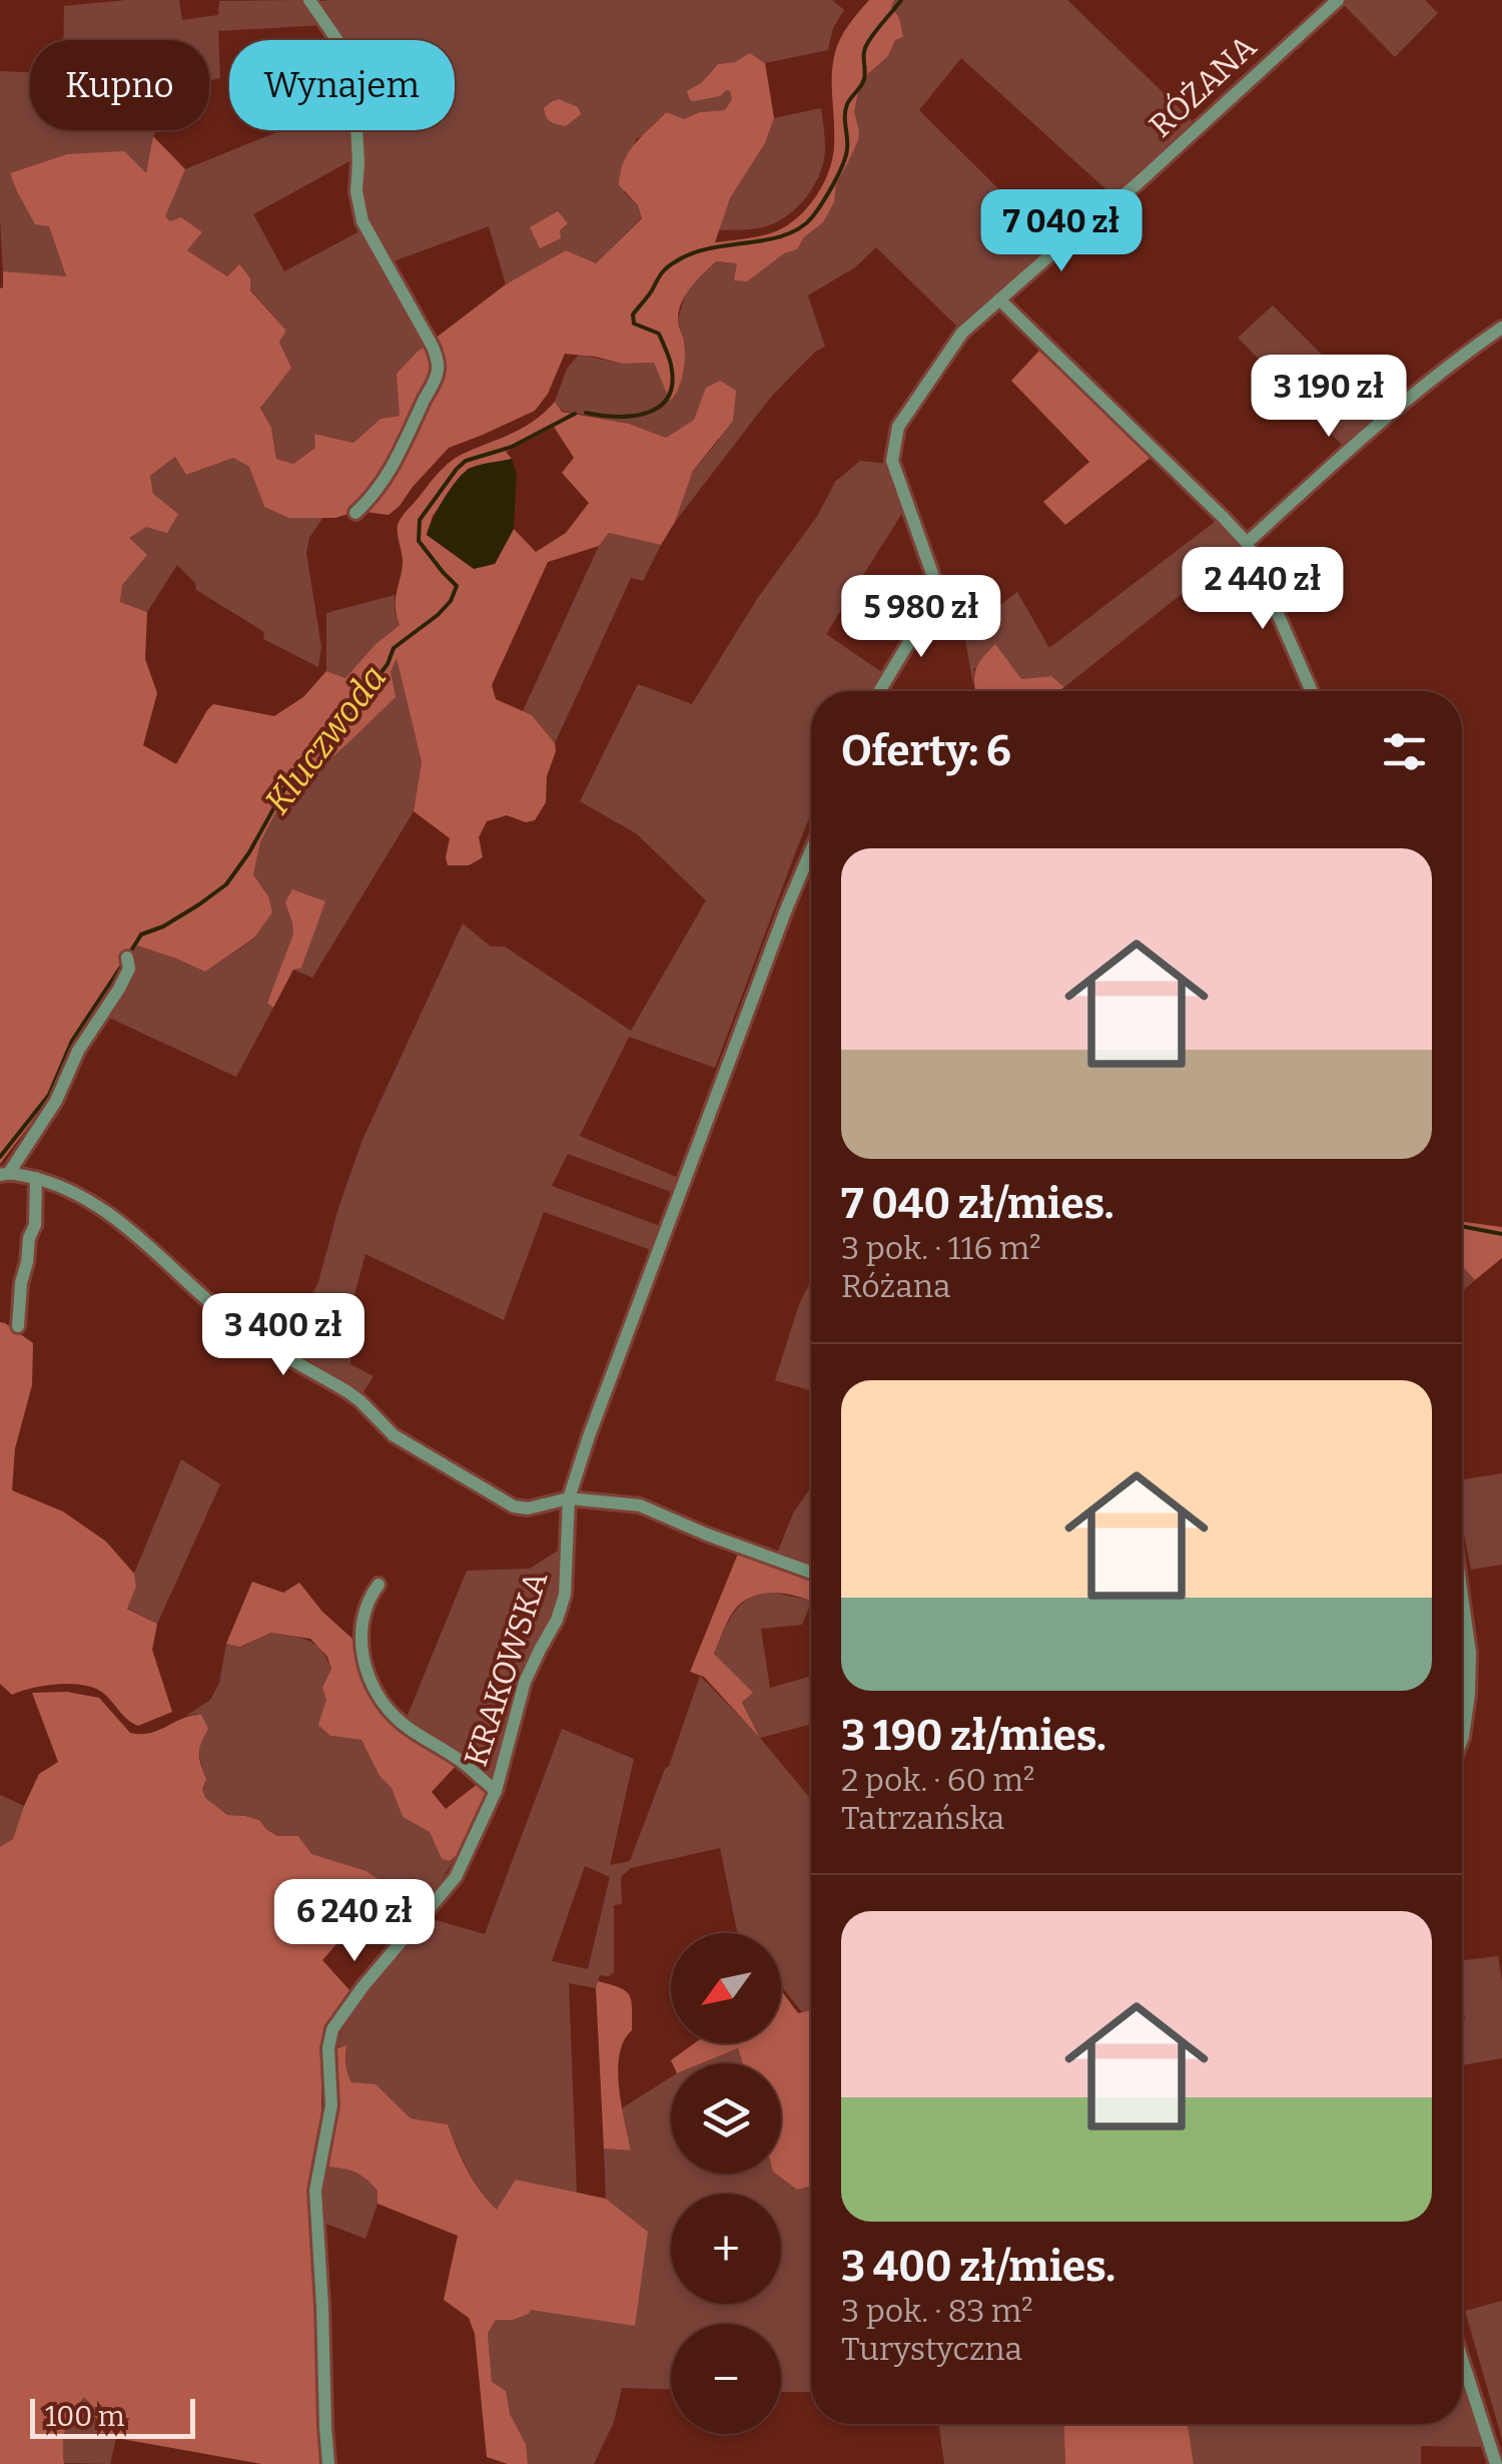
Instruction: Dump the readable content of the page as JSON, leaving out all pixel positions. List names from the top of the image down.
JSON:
{
  "streets": {
    "street": ["RÓŻANA", "KRAKOWSKA"]
  },
  "water": ["Kluczwoda"],
  "scale_bar": "100 m",
  "north": "bottom left",
  "page": {
    "chip": ["Kupno", "Wynajem"],
    "price": [
      "7 040 zł",
      "3 190 zł",
      "2 440 zł",
      "5 980 zł",
      "3 400 zł",
      "6 240 zł"
    ],
    "heading": "Oferty: 6",
    "list": [
      {
        "name": "7 040 zł/mies.",
        "note": "3 pok. · 116 m² · Różana"
      },
      {
        "name": "3 190 zł/mies.",
        "note": "2 pok. · 60 m² · Tatrzańska"
      },
      {
        "name": "3 400 zł/mies.",
        "note": "3 pok. · 83 m² · Turystyczna"
      }
    ],
    "map_buttons": ["+", "−"],
    "scale": "100 m"
  }
}
